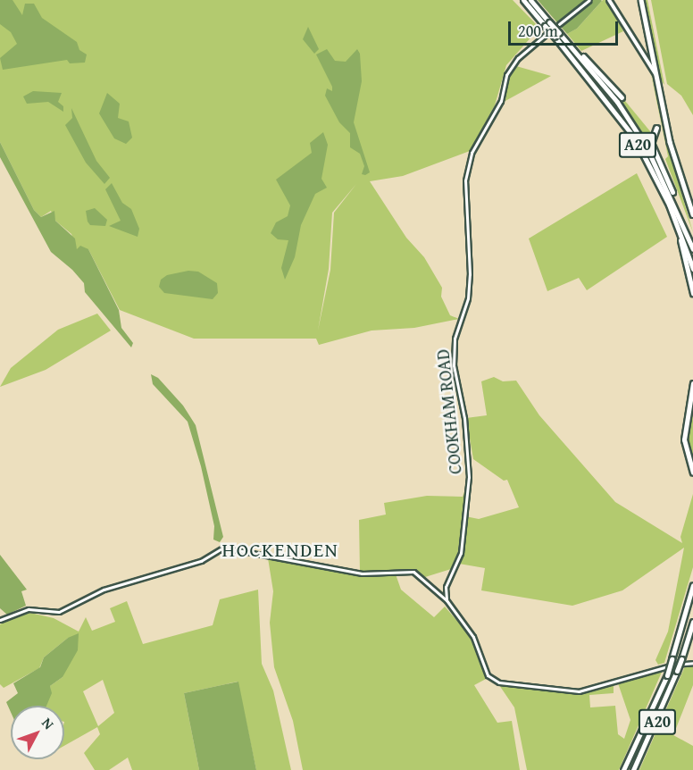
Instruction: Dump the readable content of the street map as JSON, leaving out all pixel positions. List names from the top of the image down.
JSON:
{
  "streets": {
    "highway": ["A20"],
    "street": ["COOKHAM ROAD"]
  },
  "districts": ["HOCKENDEN"],
  "scale_bar": "200 m",
  "north": "top right"
}
